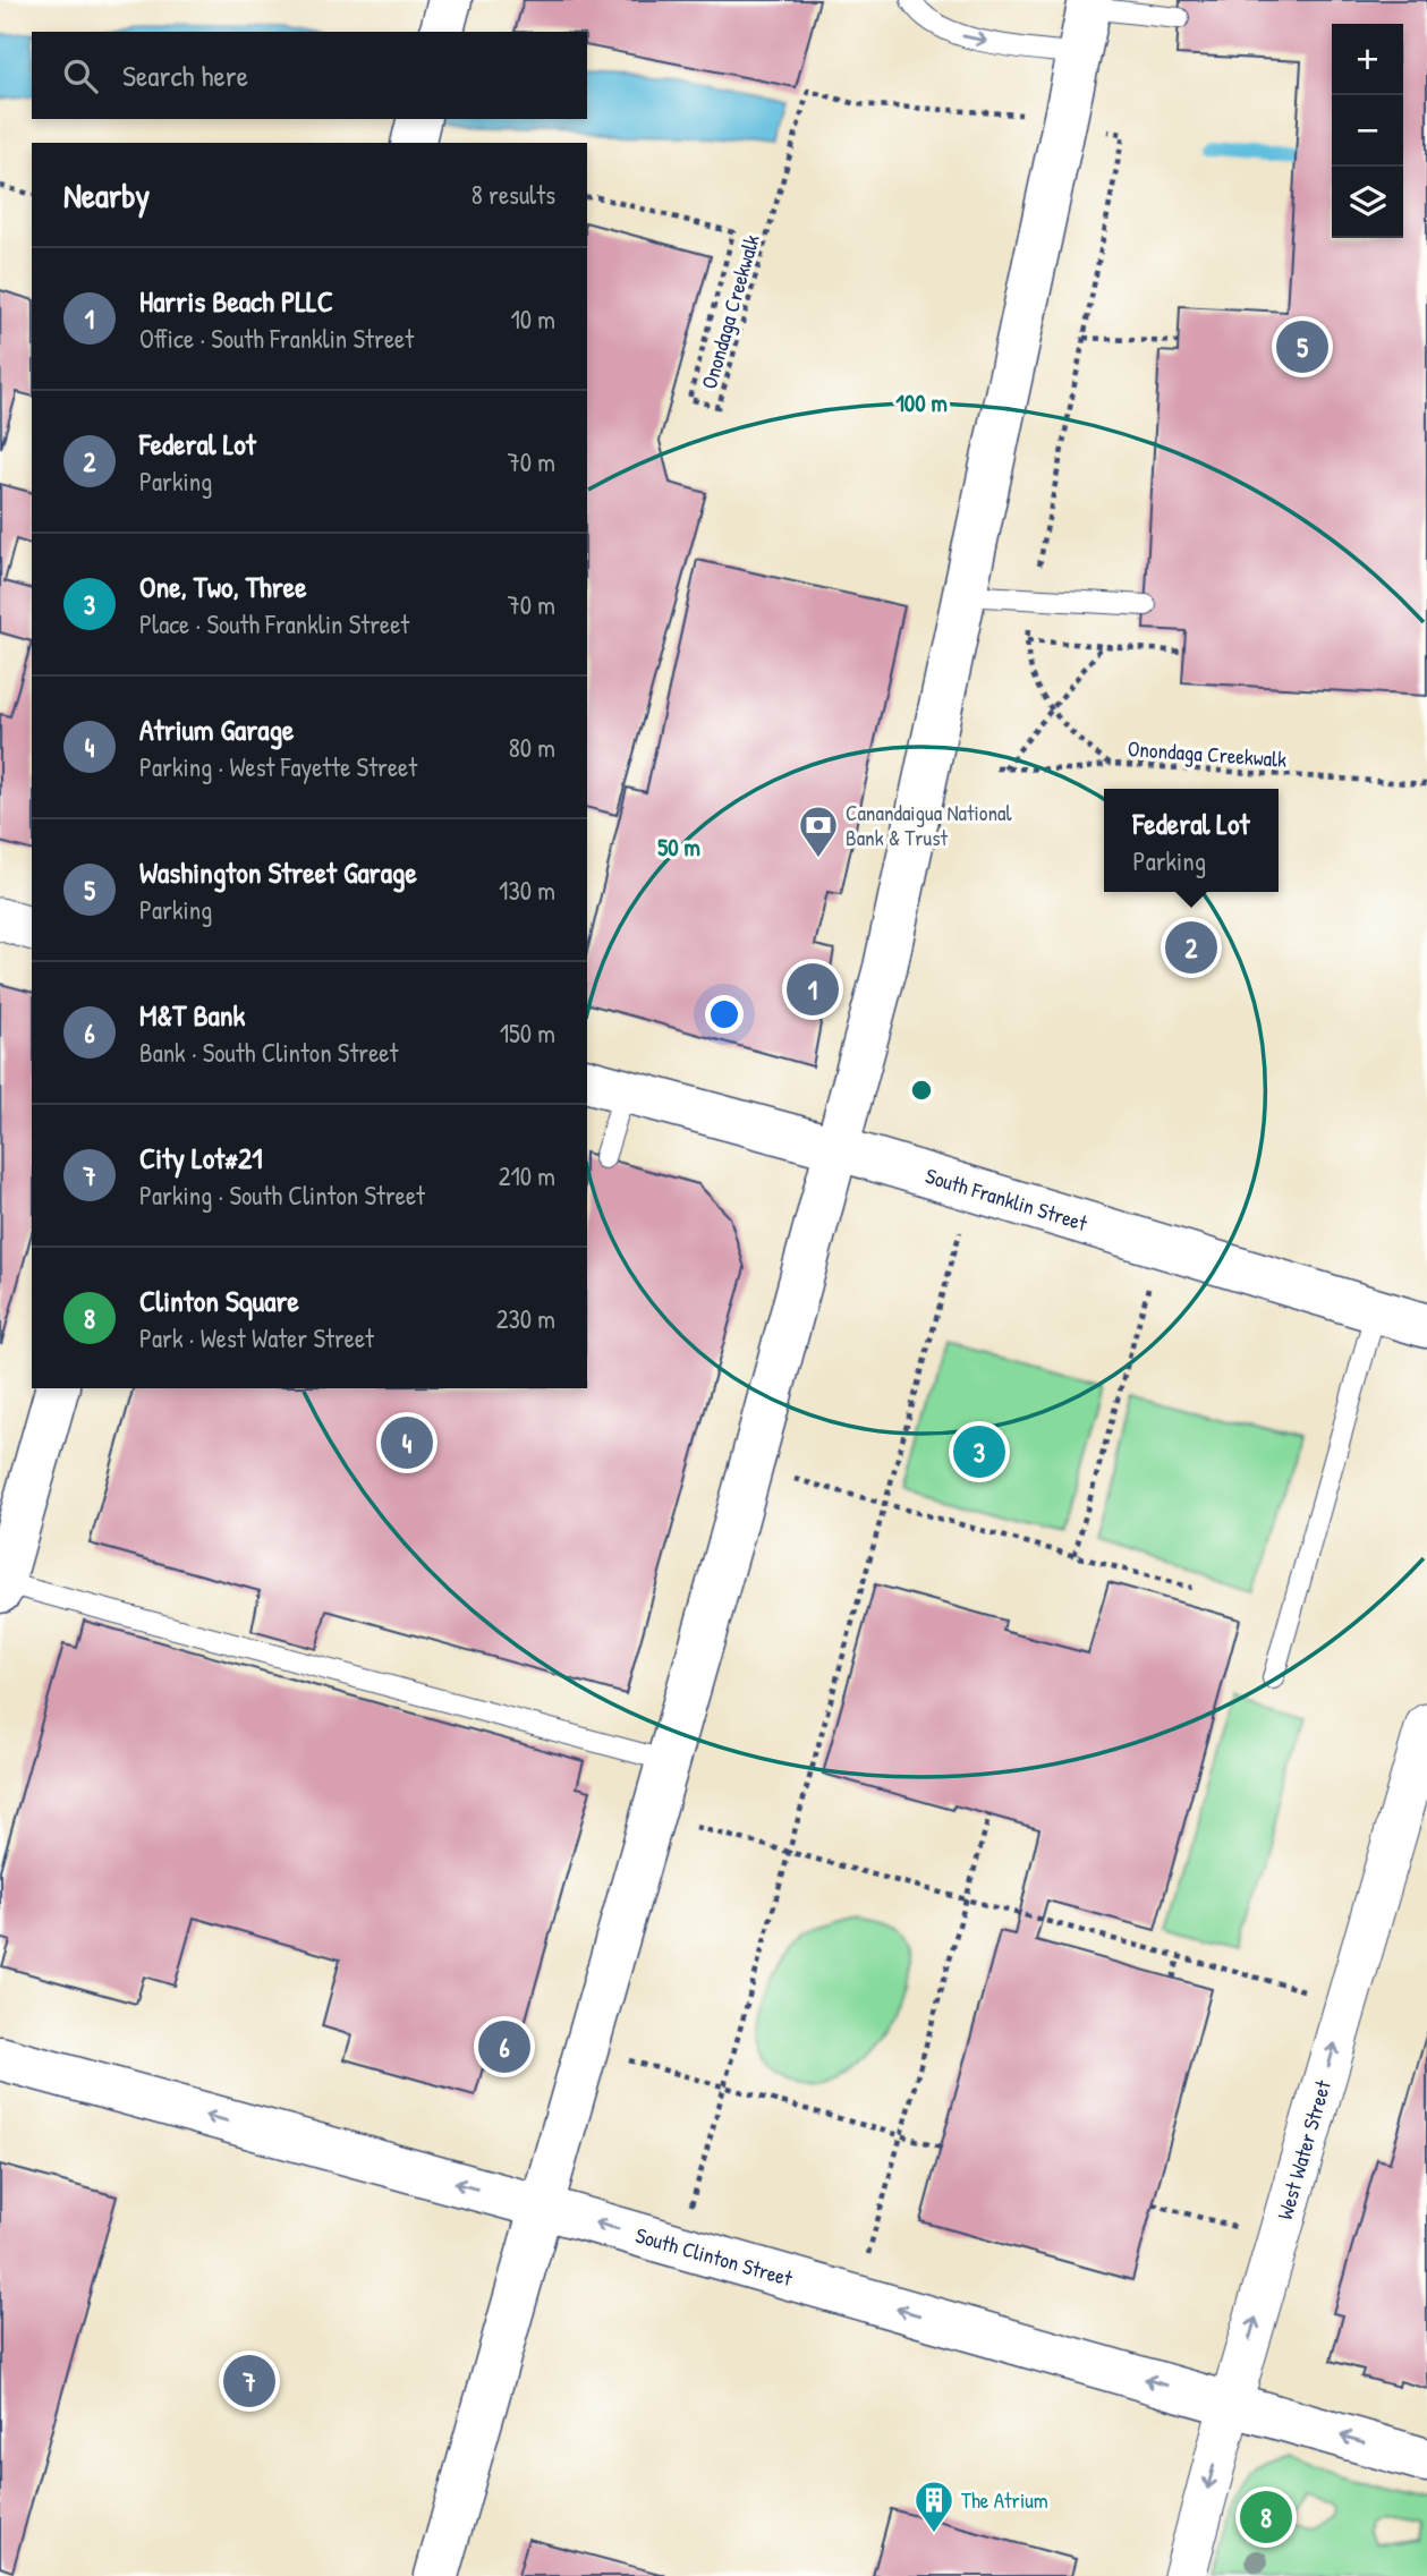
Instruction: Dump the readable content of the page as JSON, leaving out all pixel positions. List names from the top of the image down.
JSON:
{
  "streets": {
    "street": ["South Franklin Street", "West Water Street", "South Clinton Street"],
    "path": ["Onondaga Creekwalk"]
  },
  "crossings": [
    ["West Water Street", "South Clinton Street"]
  ],
  "one_way": ["South Clinton Street"],
  "places": {
    "bank": ["Canandaigua National Bank & Trust"],
    "building": ["The Atrium"]
  },
  "page": {
    "map_buttons": ["+", "−"],
    "search": "Search here",
    "heading": ["Nearby", "8 results"],
    "list": [
      {
        "mark": "1",
        "name": "Harris Beach PLLC",
        "note": "Office · South Franklin Street",
        "value": "10 m"
      },
      {
        "mark": "2",
        "name": "Federal Lot",
        "note": "Parking",
        "value": "70 m"
      },
      {
        "mark": "3",
        "name": "One, Two, Three",
        "note": "Place · South Franklin Street",
        "value": "70 m"
      },
      {
        "mark": "4",
        "name": "Atrium Garage",
        "note": "Parking · West Fayette Street",
        "value": "80 m"
      },
      {
        "mark": "5",
        "name": "Washington Street Garage",
        "note": "Parking",
        "value": "130 m"
      },
      {
        "mark": "6",
        "name": "M&T Bank",
        "note": "Bank · South Clinton Street",
        "value": "150 m"
      },
      {
        "mark": "7",
        "name": "City Lot#21",
        "note": "Parking · South Clinton Street",
        "value": "210 m"
      },
      {
        "mark": "8",
        "name": "Clinton Square",
        "note": "Park · West Water Street",
        "value": "230 m"
      }
    ],
    "pins": [
      "5",
      "2",
      "1",
      "4",
      "3",
      "6",
      "7",
      "8"
    ],
    "popup": ["Federal Lot", "Parking"]
  },
  "rings": ["100 m", "50 m"]
}
